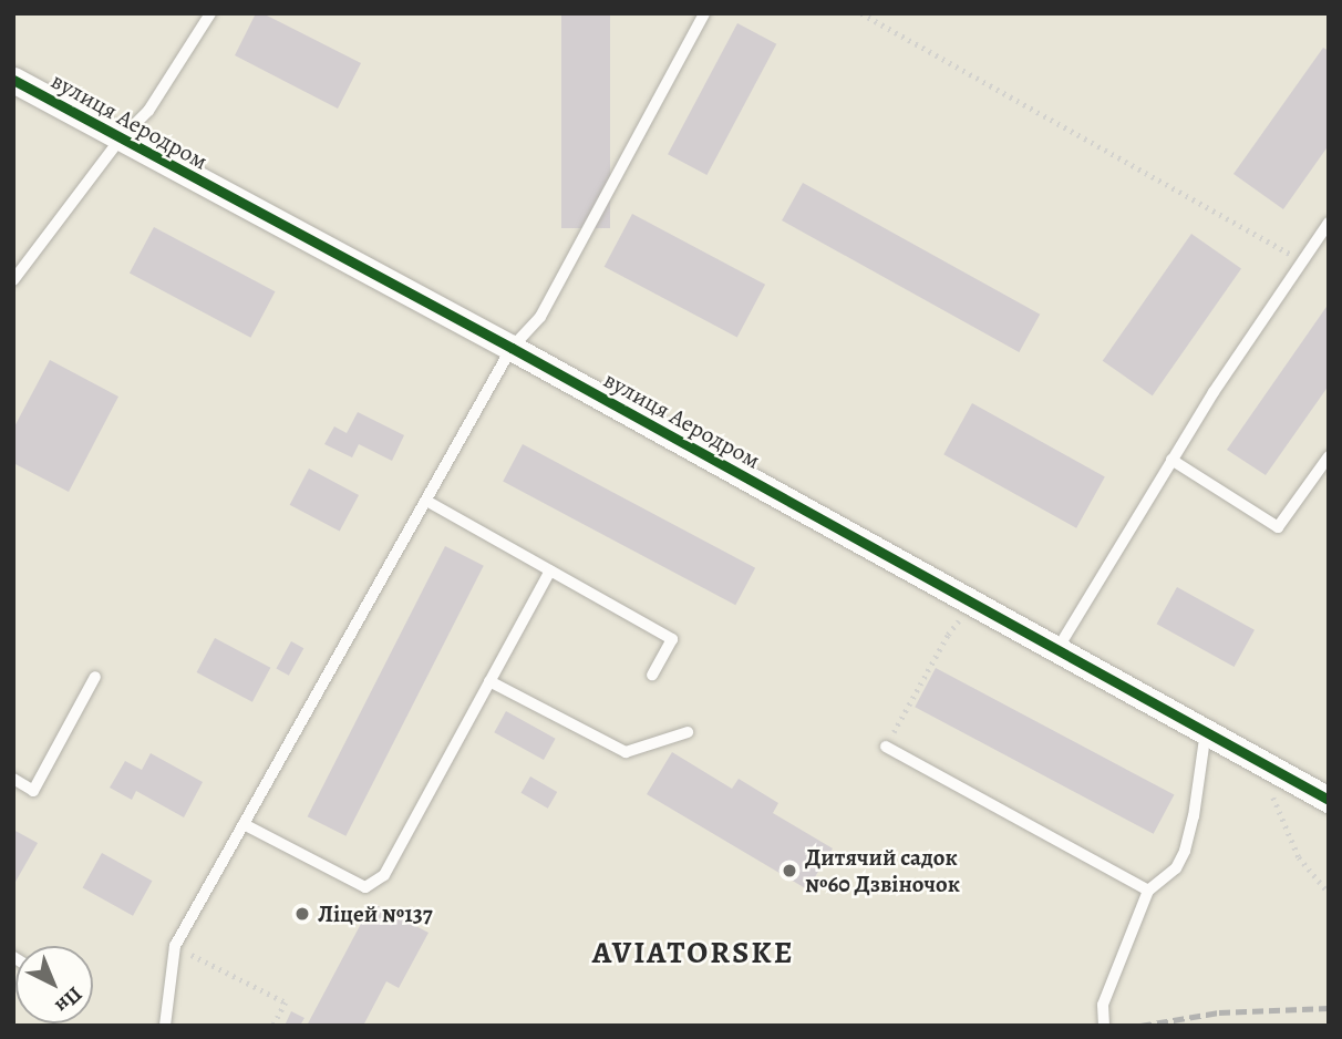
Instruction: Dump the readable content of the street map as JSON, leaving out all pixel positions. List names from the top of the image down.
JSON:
{
  "streets": {
    "street": ["вулиця Аеродром"]
  },
  "districts": ["AVIATORSKE"],
  "places": ["Дитячий садок №60 Дзвіночок", "Ліцей №137"],
  "north": "bottom right"
}
